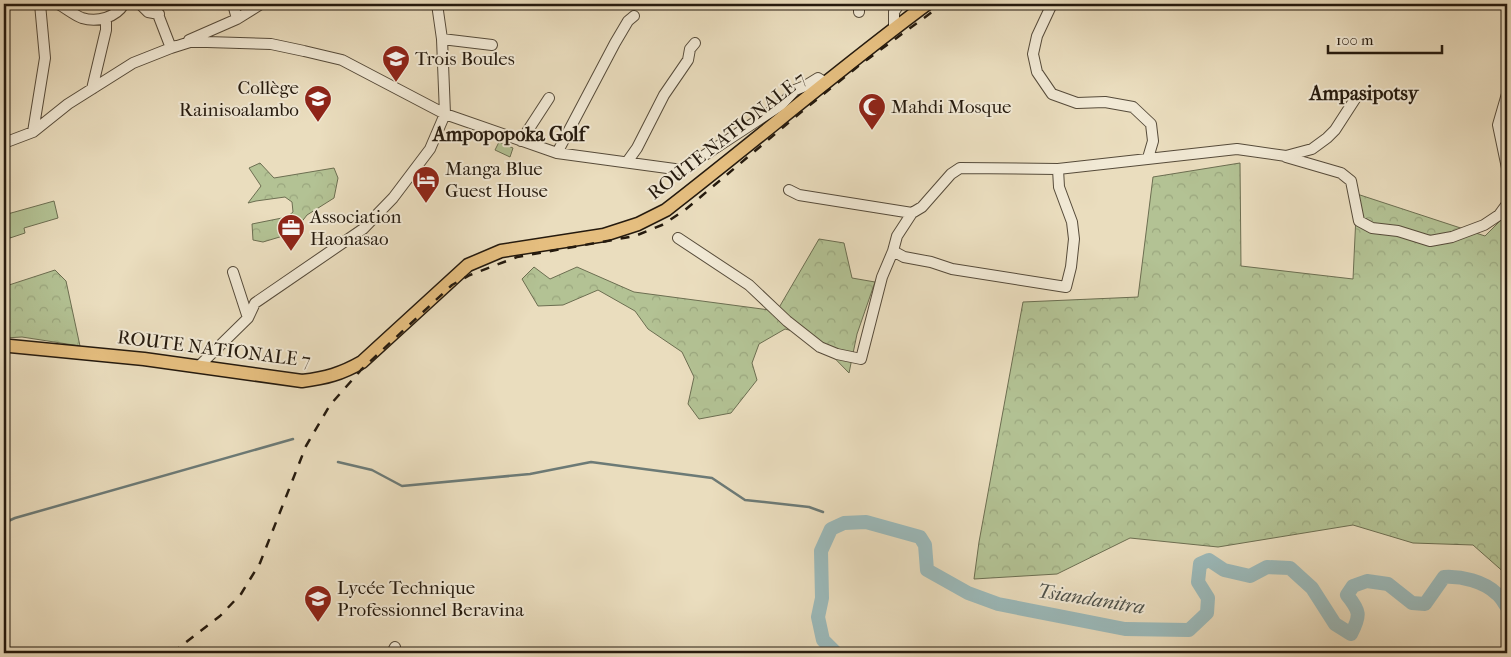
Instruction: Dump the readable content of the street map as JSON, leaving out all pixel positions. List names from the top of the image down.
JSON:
{
  "streets": {
    "main road": ["ROUTE NATIONALE 7"]
  },
  "districts": ["Ampasipotsy", "Ampopopoka Golf"],
  "water": ["Tsiandanitra"],
  "places": {
    "school or university": ["Trois Boules", "Collège Rainisoalambo", "Lycée Technique Professionnel Beravina"],
    "mosque": ["Mahdi Mosque"],
    "hotel": ["Manga Blue Guest House"],
    "office": ["Association Haonasao"]
  },
  "scale_bar": "100 m"
}
